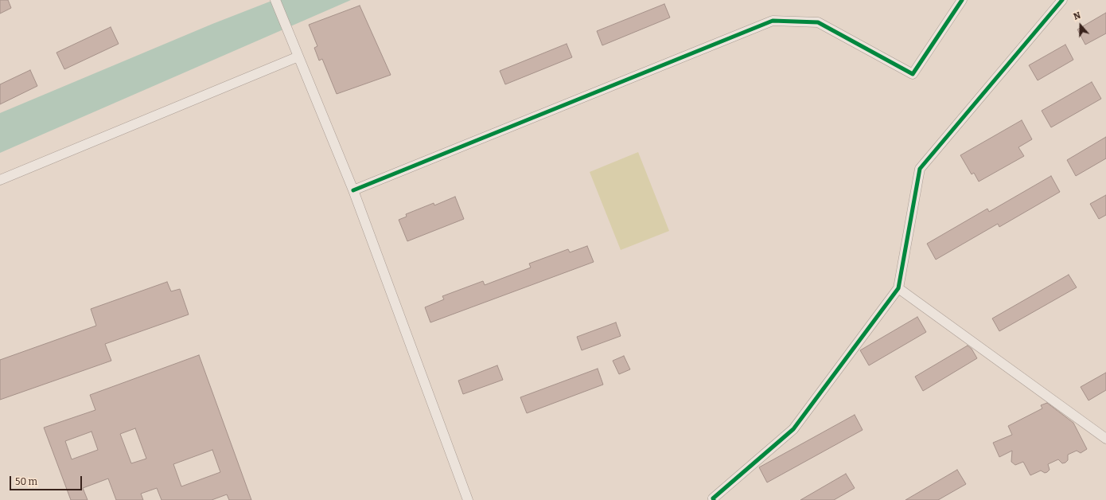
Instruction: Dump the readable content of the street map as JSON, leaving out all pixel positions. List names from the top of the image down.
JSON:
{
  "scale_bar": "50 m",
  "north": "top"
}
